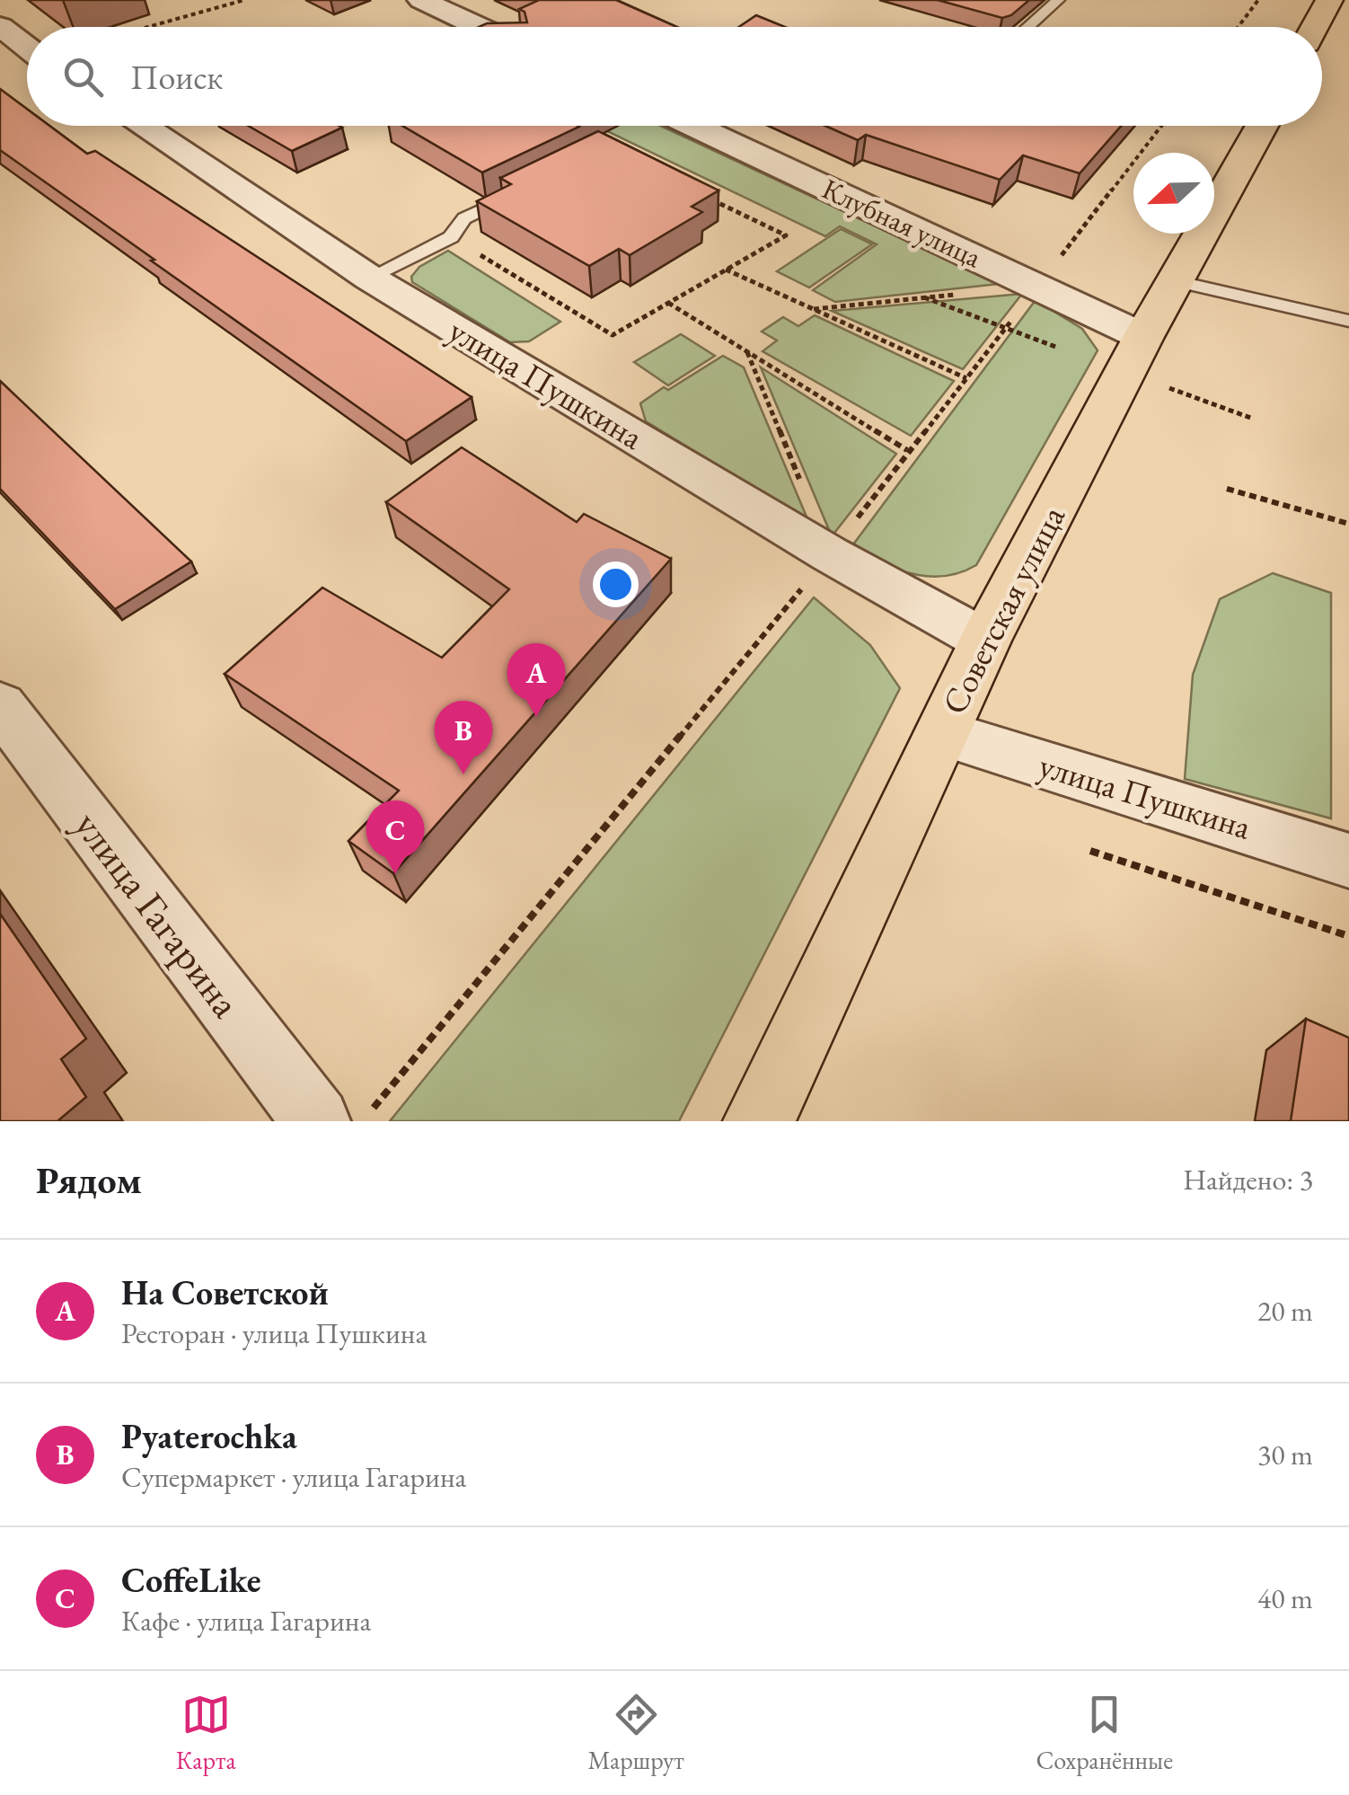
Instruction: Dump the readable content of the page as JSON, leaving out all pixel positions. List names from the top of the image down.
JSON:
{
  "streets": {
    "main road": ["Советская улица"],
    "street": ["Клубная улица", "улица Пушкина", "улица Гагарина"]
  },
  "crossings": [
    ["Клубная улица", "Советская улица"],
    ["улица Пушкина", "Советская улица"]
  ],
  "north": "left",
  "page": {
    "search": "Поиск",
    "pins": ["A", "B", "C"],
    "heading": ["Рядом", "Найдено: 3"],
    "list": [
      {
        "mark": "A",
        "name": "На Советской",
        "note": "Ресторан · улица Пушкина",
        "value": "20 m"
      },
      {
        "mark": "B",
        "name": "Pyaterochka",
        "note": "Супермаркет · улица Гагарина",
        "value": "30 m"
      },
      {
        "mark": "C",
        "name": "CoffeLike",
        "note": "Кафе · улица Гагарина",
        "value": "40 m"
      }
    ],
    "nav": ["Карта", "Маршрут", "Сохранённые"]
  }
}
